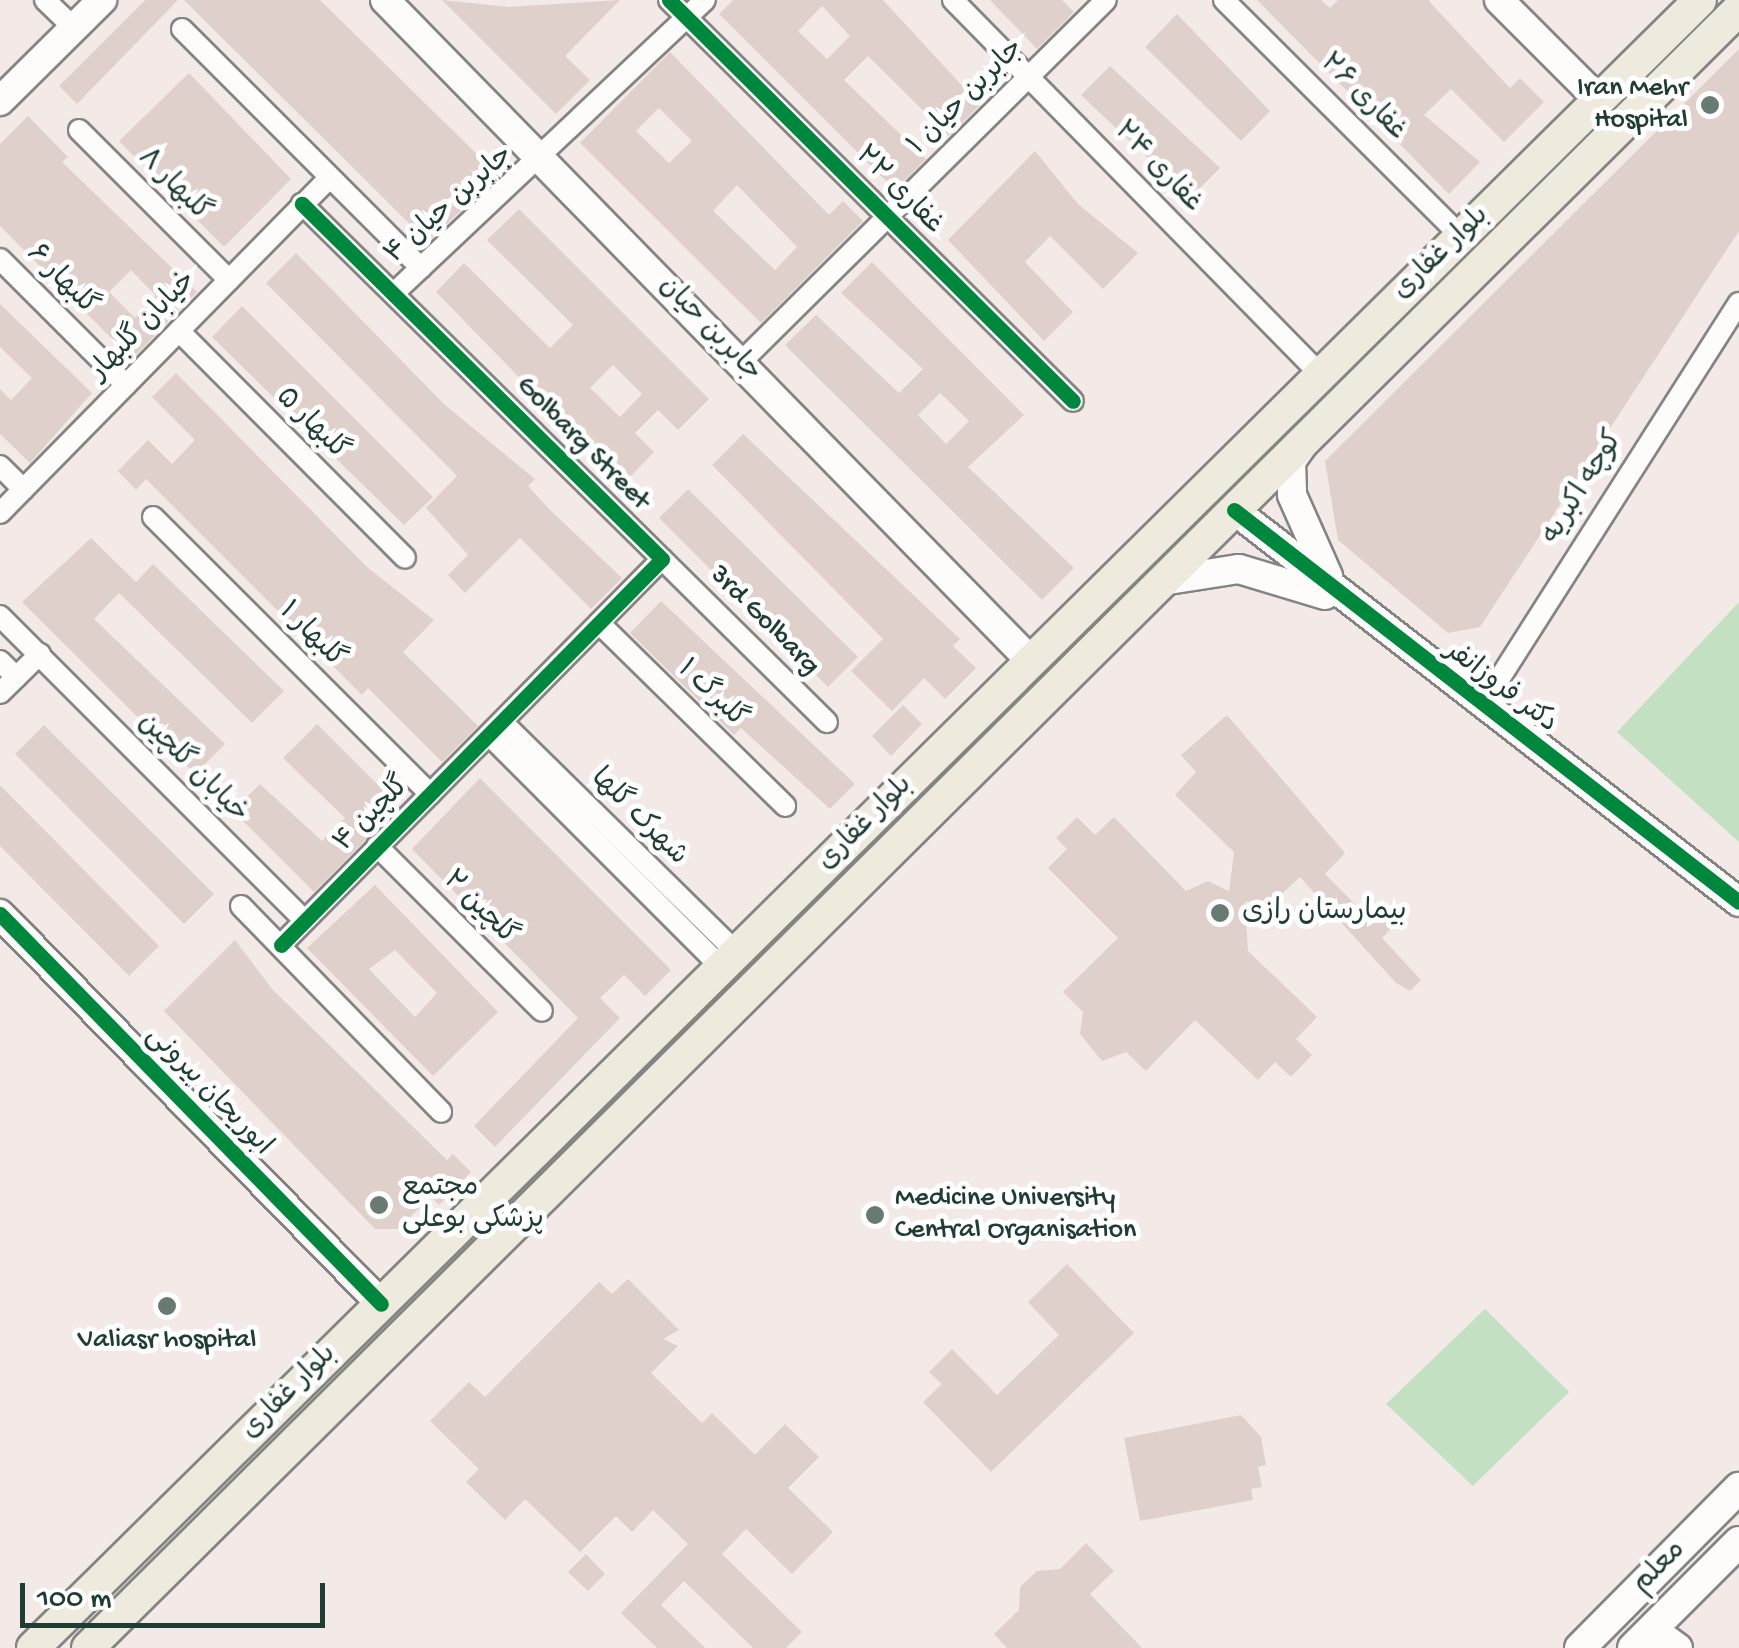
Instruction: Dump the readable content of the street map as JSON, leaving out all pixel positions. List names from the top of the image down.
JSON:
{
  "streets": {
    "main road": ["بلوار غفاری", "معلم"],
    "street": [
      "جابربن حیان ۱",
      "غفاری ۲۶",
      "غفاری ۲۴",
      "گلبهار ۸",
      "غفاری ۲۲",
      "جابربن حیان ۴",
      "گلبهار ۶",
      "خیابان گلبهار",
      "جابربن حیان",
      "گلبهار ۵",
      "Golbarg Street",
      "کوچه اکبریه",
      "3rd Golbarg",
      "گلبهار ۱",
      "دکتر فروزانفر",
      "گلبرگ ۱",
      "خیابان گلچین",
      "گلچین ۴",
      "شهرک گلها",
      "گلچین ۲",
      "ابوریحان بیرونی"
    ]
  },
  "crossings": [
    ["جابربن حیان ۱", "غفاری ۲۴"],
    ["جابربن حیان ۱", "غفاری ۲۲"],
    ["جابربن حیان ۱", "جابربن حیان"],
    ["غفاری ۲۶", "بلوار غفاری"],
    ["غفاری ۲۴", "بلوار غفاری"],
    ["گلبهار ۸", "خیابان گلبهار"],
    ["غفاری ۲۲", "جابربن حیان ۴"],
    ["جابربن حیان ۴", "جابربن حیان"],
    ["جابربن حیان ۴", "Golbarg Street"],
    ["بلوار غفاری", "جابربن حیان"],
    ["بلوار غفاری", "دکتر فروزانفر"],
    ["بلوار غفاری", "شهرک گلها"],
    ["بلوار غفاری", "ابوریحان بیرونی"],
    ["گلبهار ۶", "خیابان گلبهار"],
    ["خیابان گلبهار", "گلبهار ۵"],
    ["خیابان گلبهار", "Golbarg Street"],
    ["Golbarg Street", "3rd Golbarg"],
    ["کوچه اکبریه", "دکتر فروزانفر"],
    ["گلبهار ۱", "گلچین ۴"],
    ["خیابان گلچین", "گلچین ۴"],
    ["گلچین ۴", "شهرک گلها"],
    ["گلچین ۴", "گلچین ۲"]
  ],
  "places": [
    "Iran Mehr Hospital",
    "بیمارستان رازی",
    "مجتمع پزشکی بوعلی",
    "Medicine University Central Organisation",
    "Valiasr hospital"
  ],
  "scale_bar": "100 m"
}
